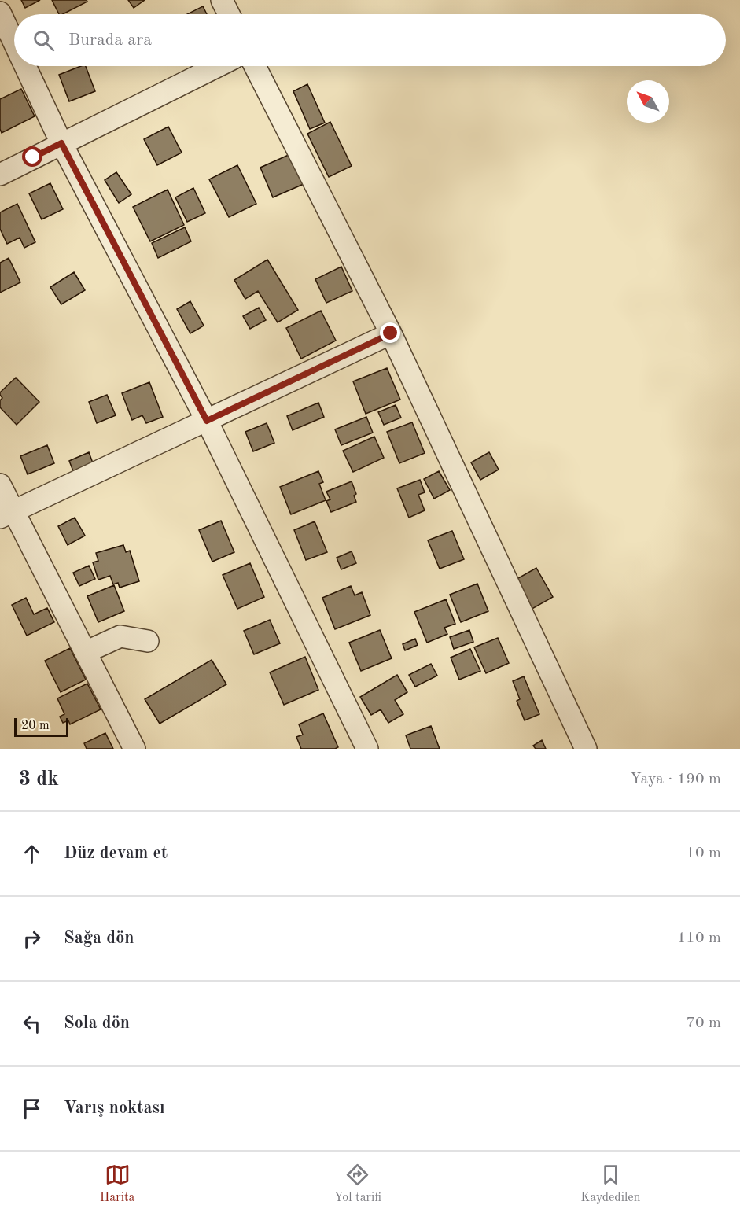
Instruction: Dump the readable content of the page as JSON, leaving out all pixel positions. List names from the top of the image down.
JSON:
{
  "scale_bar": "20 m",
  "north": "top left",
  "page": {
    "search": "Burada ara",
    "scale": "20 m",
    "heading": ["3 dk", "Yaya · 190 m"],
    "list": [
      ["Düz devam et", "10 m"],
      ["Sağa dön", "110 m"],
      ["Sola dön", "70 m"],
      "Varış noktası"
    ],
    "nav": ["Harita", "Yol tarifi", "Kaydedilen"]
  }
}
